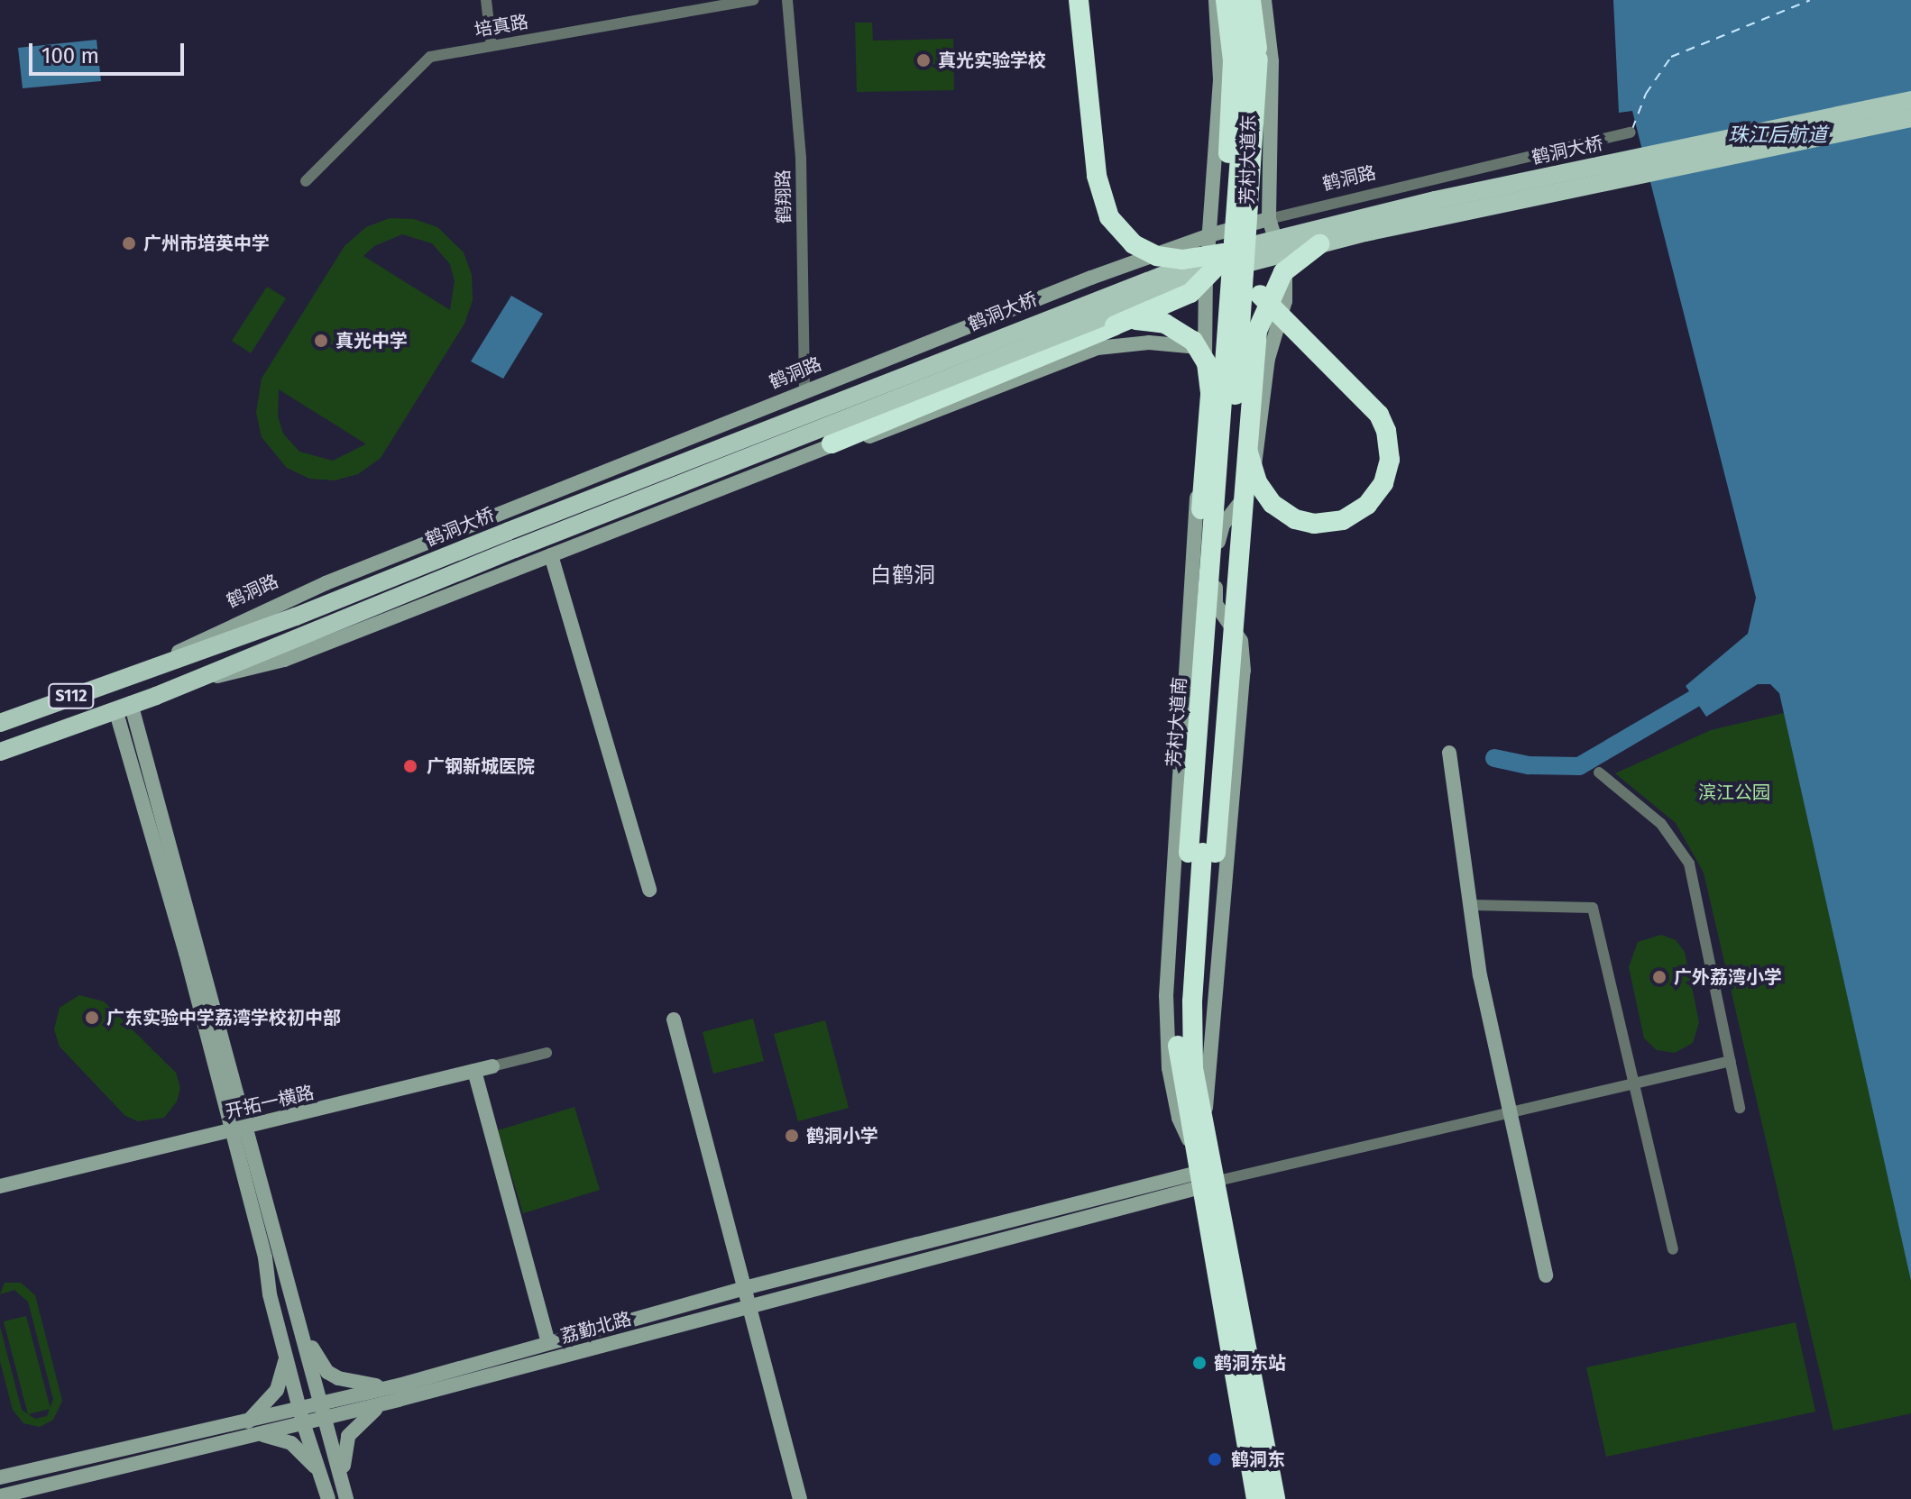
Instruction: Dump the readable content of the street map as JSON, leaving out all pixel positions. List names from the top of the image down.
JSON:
{
  "streets": {
    "highway": ["芳村大道东", "芳村大道南"],
    "main road": ["鹤洞大桥", "鹤洞路", "S112"],
    "street": [
      "培真路",
      "鹤翔路",
      "开拓一横路",
      "荔勤北路"
    ]
  },
  "crossings": [
    ["鹤洞大桥", "鹤洞路"],
    ["芳村大道东", "鹤洞路"],
    ["芳村大道东", "芳村大道南"],
    ["鹤洞路", "鹤翔路"],
    ["芳村大道南", "荔勤北路"],
    ["开拓一横路", "荔勤北路"]
  ],
  "districts": ["白鹤洞"],
  "water": ["珠江后航道"],
  "parks": ["滨江公园"],
  "places": [
    "真光实验学校",
    "广州市培英中学",
    "真光中学",
    "广钢新城医院",
    "广外荔湾小学",
    "广东实验中学荔湾学校初中部",
    "鹤洞小学",
    "鹤洞东站",
    "鹤洞东"
  ],
  "scale_bar": "100 m"
}
